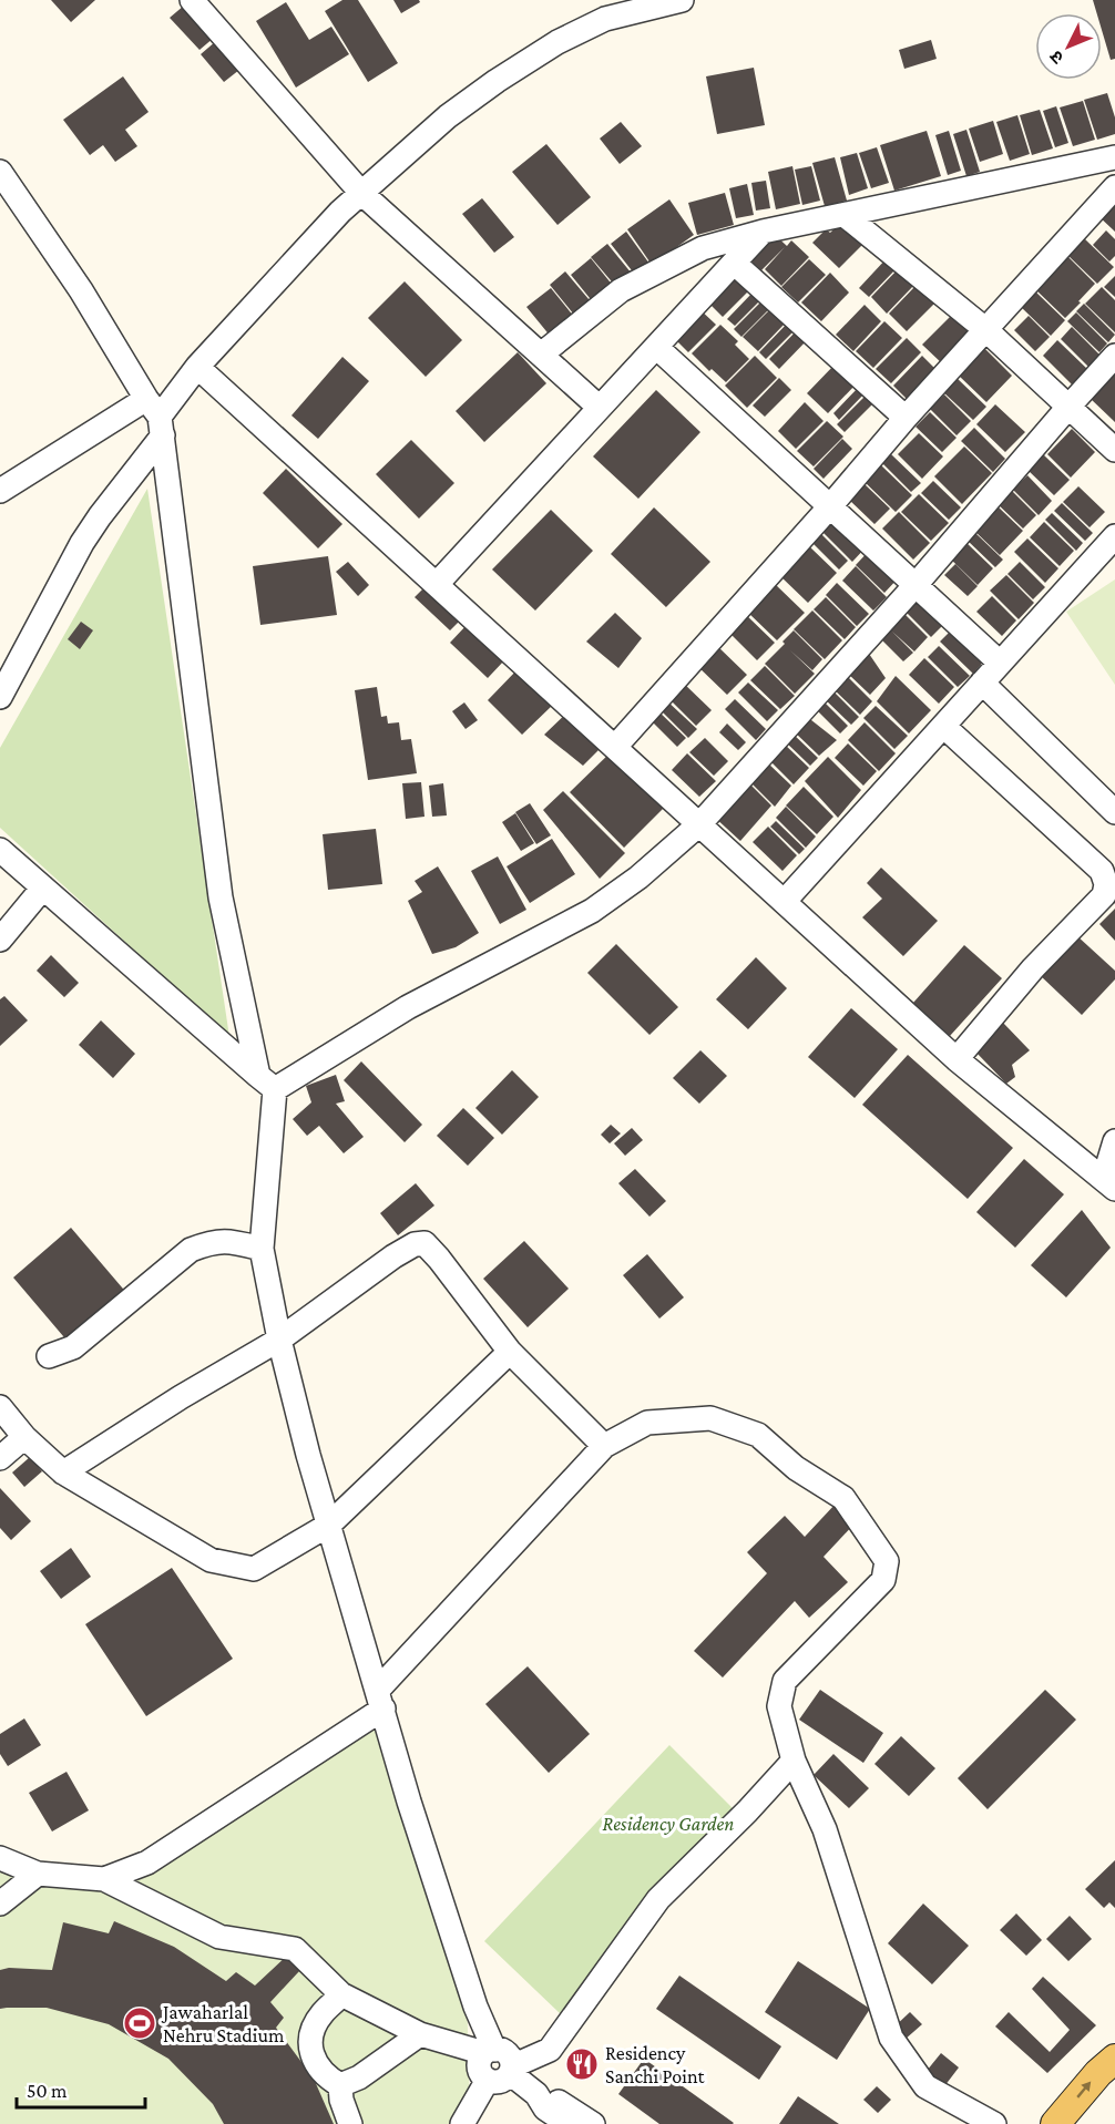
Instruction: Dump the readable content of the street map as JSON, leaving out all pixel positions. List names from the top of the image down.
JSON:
{
  "parks": ["Residency Garden"],
  "places": {
    "sports": ["Jawaharlal Nehru Stadium"],
    "restaurant": ["Residency Sanchi Point"]
  },
  "scale_bar": "50 m",
  "north": "bottom left"
}
